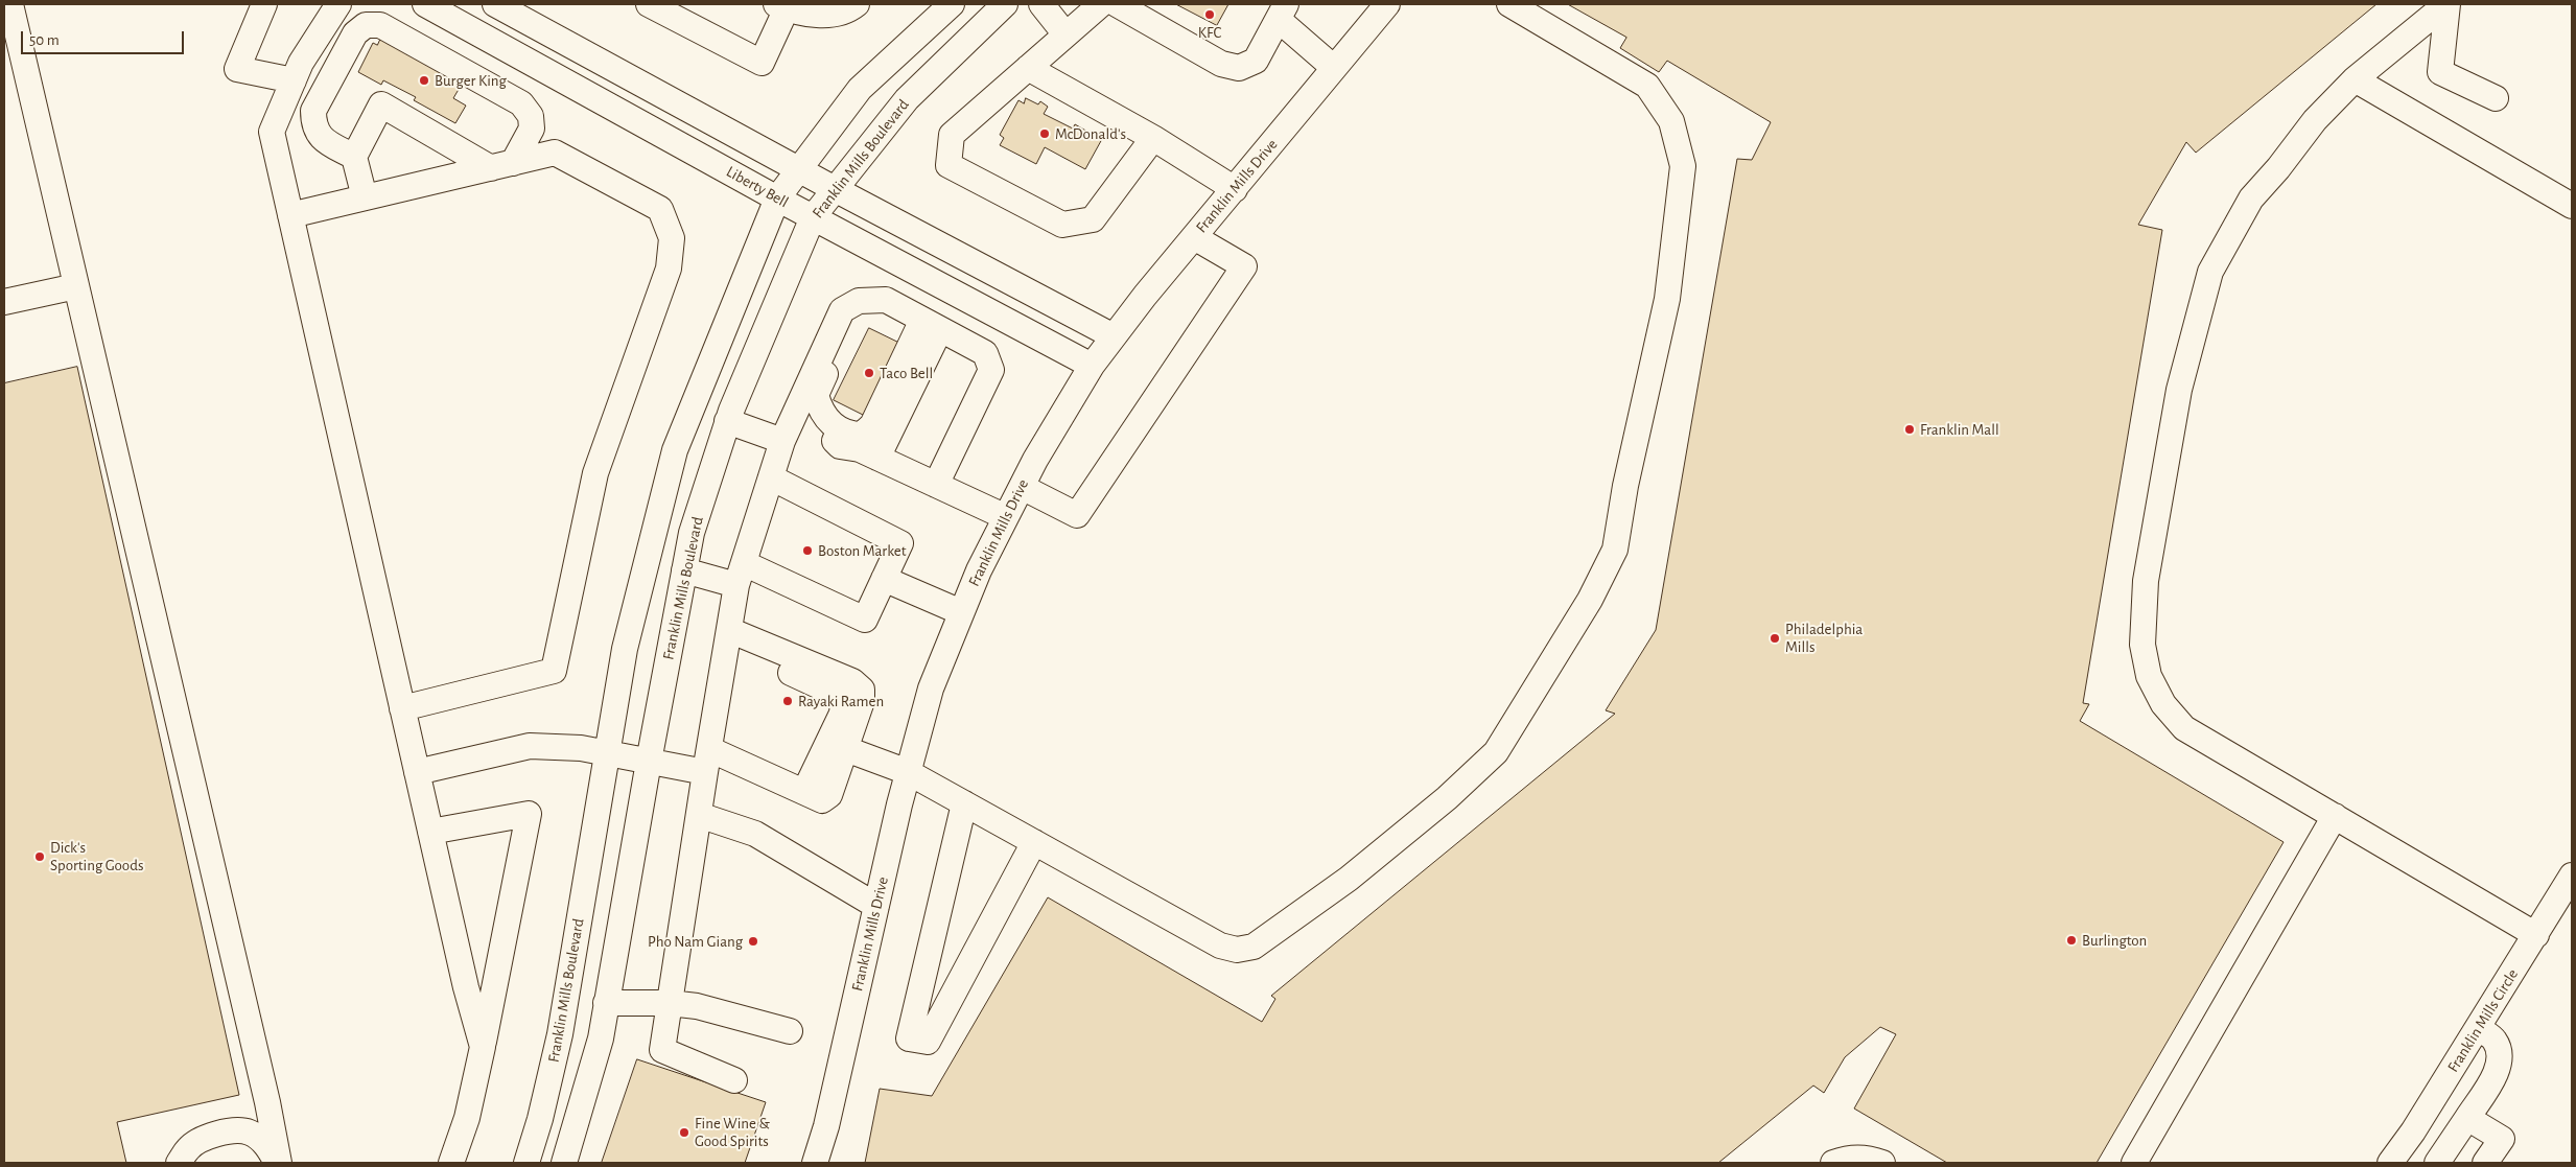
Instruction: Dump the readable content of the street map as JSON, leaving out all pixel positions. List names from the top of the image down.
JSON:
{
  "streets": {
    "street": [
      "Franklin Mills Boulevard",
      "Franklin Mills Drive",
      "Liberty Bell",
      "Franklin Mills Circle"
    ]
  },
  "crossings": [
    ["Franklin Mills Boulevard", "Liberty Bell"],
    ["Franklin Mills Drive", "Liberty Bell"]
  ],
  "places": [
    "KFC",
    "Burger King",
    "McDonald's",
    "Taco Bell",
    "Franklin Mall",
    "Boston Market",
    "Philadelphia Mills",
    "Rayaki Ramen",
    "Dick's Sporting Goods",
    "Burlington",
    "Pho Nam Giang",
    "Fine Wine & Good Spirits"
  ],
  "scale_bar": "50 m"
}
